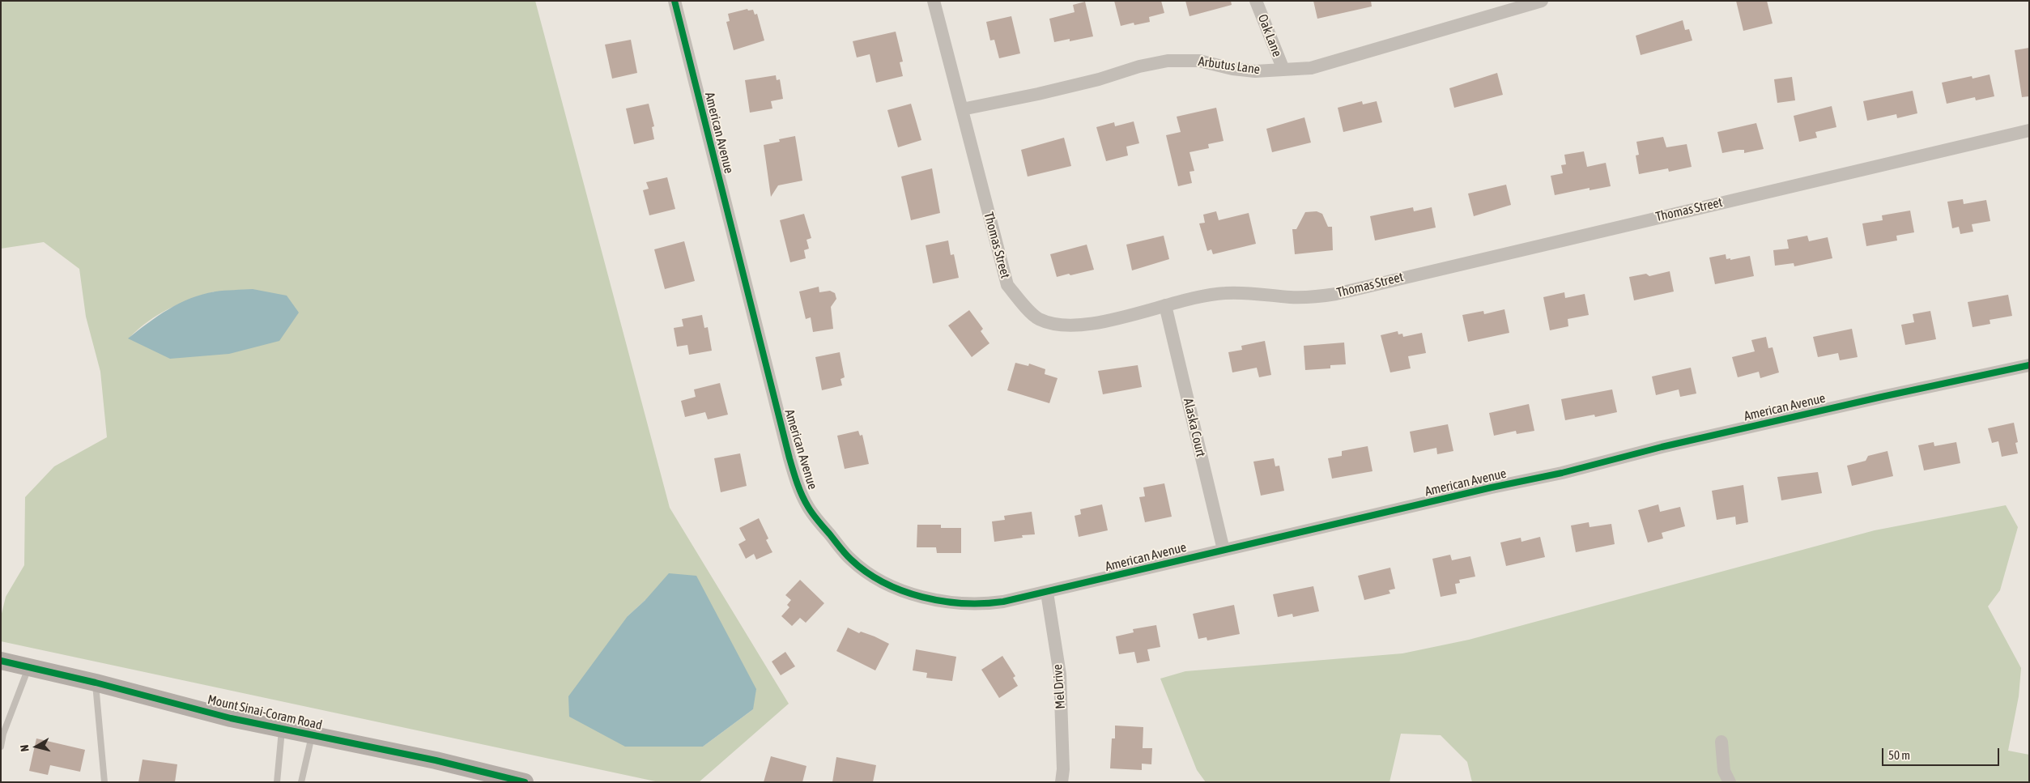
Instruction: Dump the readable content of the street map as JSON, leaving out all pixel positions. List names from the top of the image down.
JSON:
{
  "streets": {
    "main road": ["Mount Sinai-Coram Road"],
    "street": [
      "Oak Lane",
      "Arbutus Lane",
      "American Avenue",
      "Thomas Street",
      "Alaska Court",
      "Mel Drive"
    ]
  },
  "crossings": [
    ["Oak Lane", "Arbutus Lane"],
    ["Arbutus Lane", "Thomas Street"],
    ["American Avenue", "Alaska Court"],
    ["American Avenue", "Mel Drive"],
    ["Thomas Street", "Alaska Court"]
  ],
  "scale_bar": "50 m",
  "north": "left"
}
